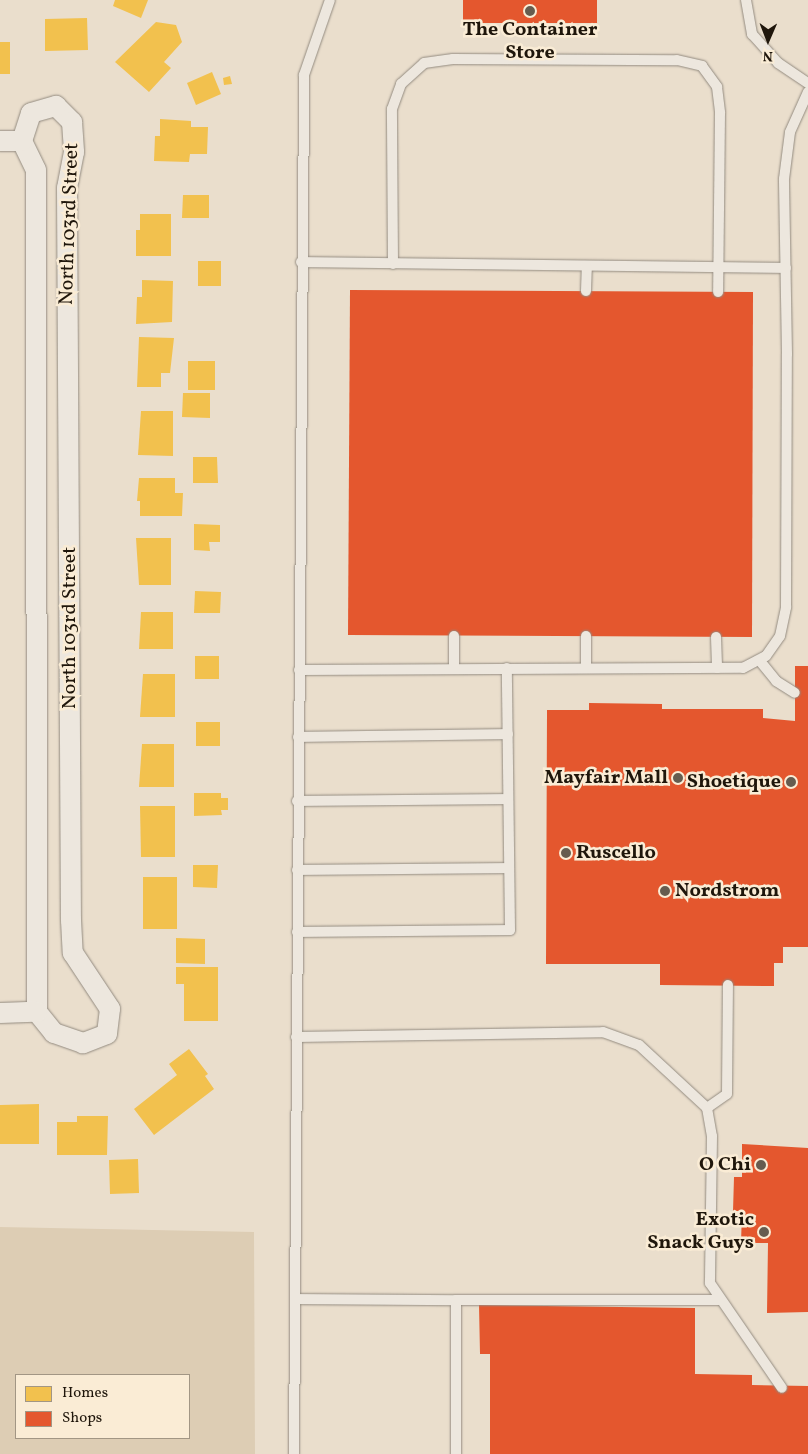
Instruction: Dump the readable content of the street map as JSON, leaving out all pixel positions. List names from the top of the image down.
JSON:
{
  "streets": {
    "street": ["North 103rd Street"]
  },
  "places": [
    "The Container Store",
    "Mayfair Mall",
    "Shoetique",
    "Ruscello",
    "Nordstrom",
    "O Chi",
    "Exotic Snack Guys"
  ],
  "legend": ["Homes", "Shops"],
  "north": "bottom"
}
